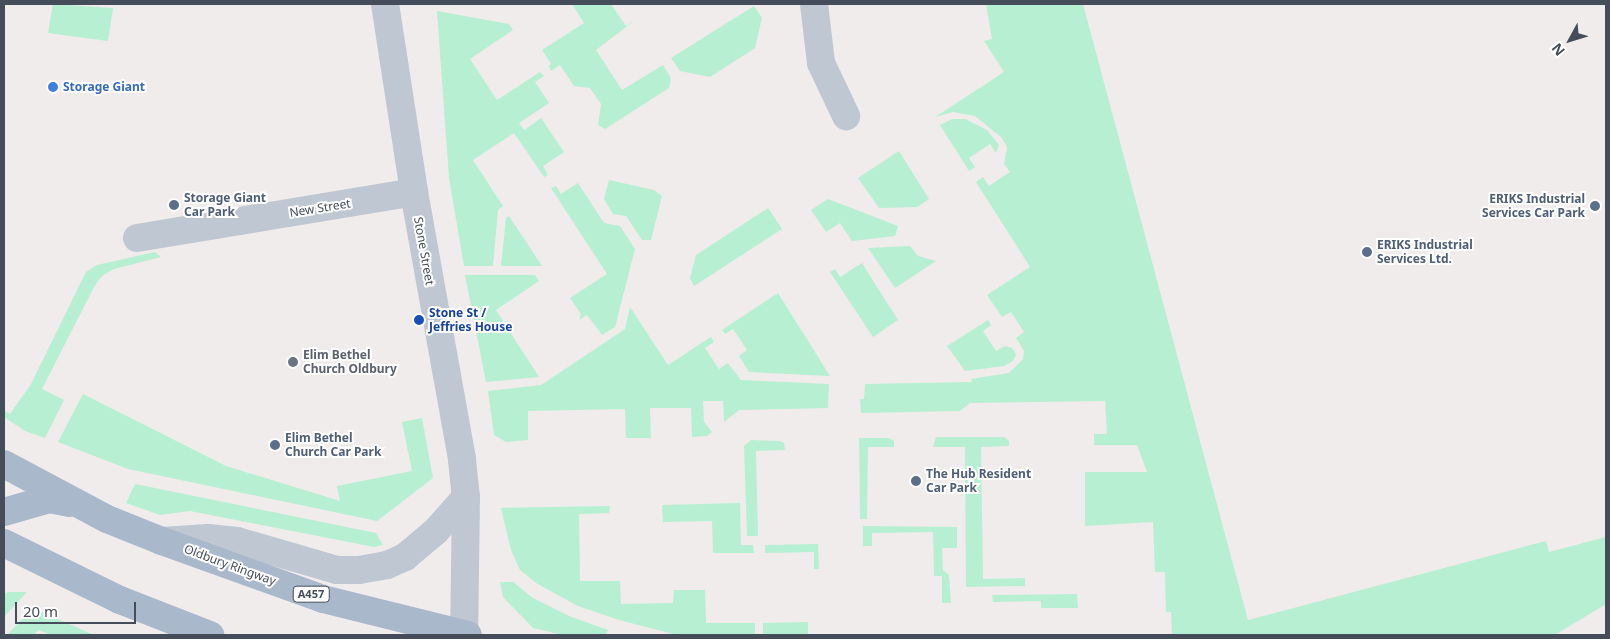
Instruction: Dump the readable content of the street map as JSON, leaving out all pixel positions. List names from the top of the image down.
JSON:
{
  "streets": {
    "main road": ["Oldbury Ringway", "A457"],
    "street": ["New Street", "Stone Street"]
  },
  "crossings": [
    ["New Street", "Stone Street"],
    ["Stone Street", "Oldbury Ringway"]
  ],
  "places": [
    "Storage Giant",
    "Storage Giant Car Park",
    "ERIKS Industrial Services Car Park",
    "ERIKS Industrial Services Ltd.",
    "Stone St / Jeffries House",
    "Elim Bethel Church Oldbury",
    "Elim Bethel Church Car Park",
    "The Hub Resident Car Park"
  ],
  "scale_bar": "20 m",
  "north": "bottom left"
}
